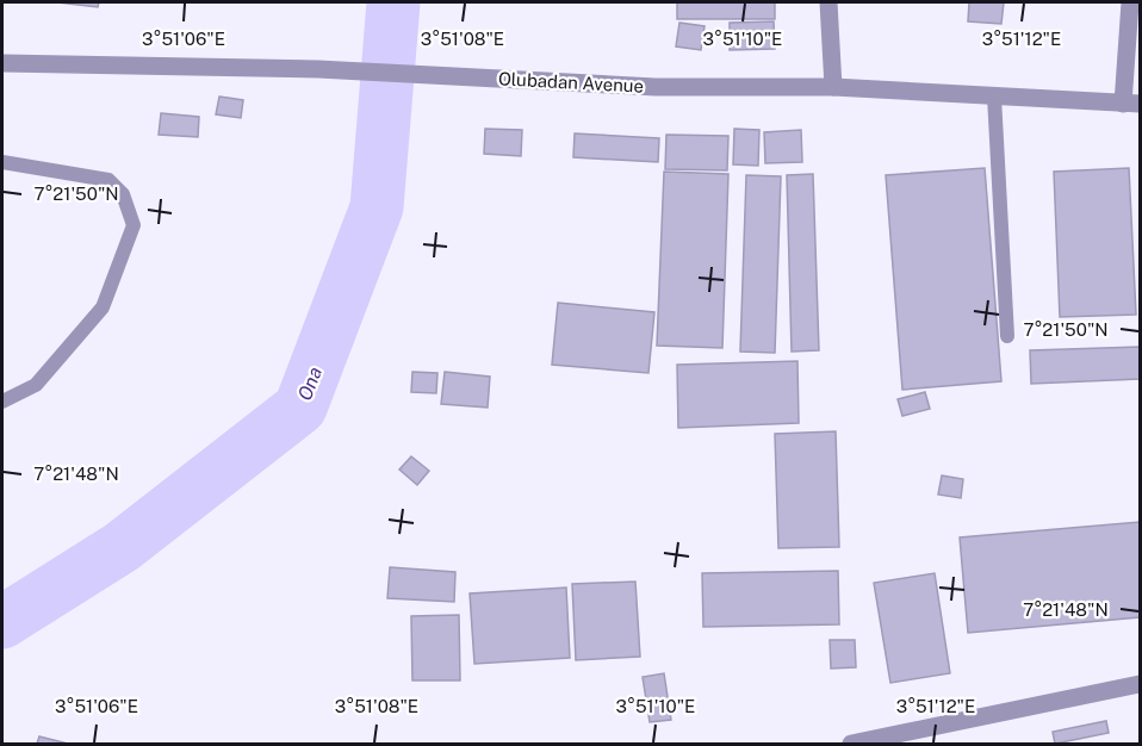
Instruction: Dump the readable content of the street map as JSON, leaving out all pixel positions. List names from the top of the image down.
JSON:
{
  "streets": {
    "street": ["Olubadan Avenue"]
  },
  "water": ["Ona"],
  "coordinates": [
    "3°51'06\"E",
    "3°51'08\"E",
    "3°51'10\"E",
    "3°51'12\"E",
    "7°21'50\"N",
    "7°21'48\"N"
  ]
}
